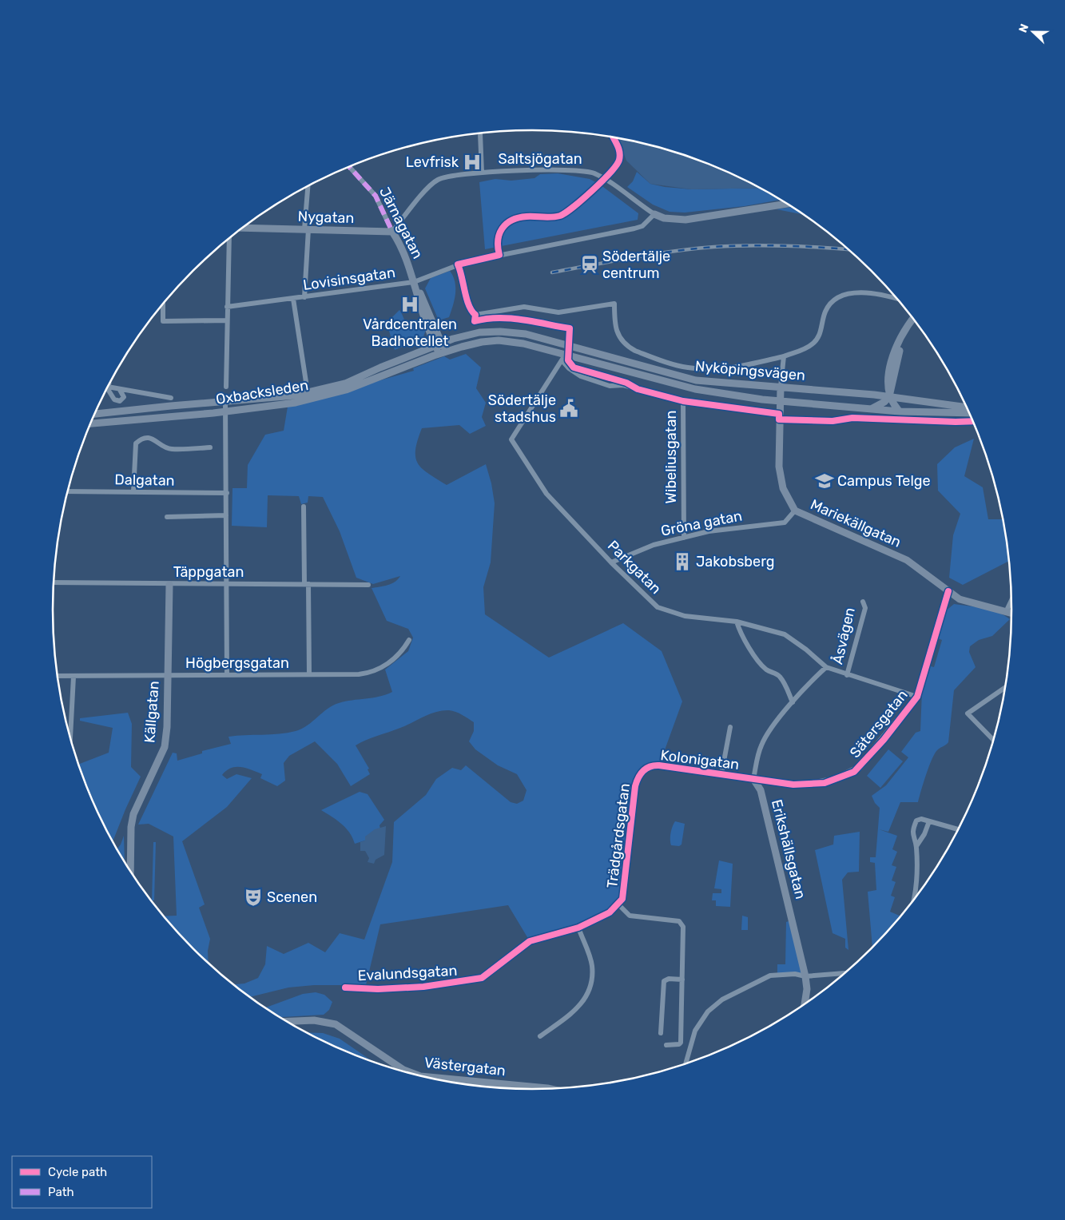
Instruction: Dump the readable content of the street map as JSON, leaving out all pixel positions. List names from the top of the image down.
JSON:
{
  "streets": {
    "main road": [
      "Saltsjögatan",
      "Nygatan",
      "Järnagatan",
      "Nyköpingsvägen",
      "Oxbacksleden",
      "Mariekällgatan",
      "Källgatan",
      "Sätersgatan",
      "Erikshällsgatan",
      "Västergatan"
    ],
    "street": [
      "Lovisinsgatan",
      "Wibeliusgatan",
      "Dalgatan",
      "Gröna gatan",
      "Parkgatan",
      "Täppgatan",
      "Åsvägen",
      "Högbergsgatan",
      "Kolonigatan",
      "Trädgårdsgatan",
      "Evalundsgatan"
    ]
  },
  "crossings": [
    ["Saltsjögatan", "Nygatan"],
    ["Saltsjögatan", "Järnagatan"],
    ["Saltsjögatan", "Lovisinsgatan"],
    ["Nygatan", "Järnagatan"],
    ["Järnagatan", "Lovisinsgatan"],
    ["Järnagatan", "Nyköpingsvägen"],
    ["Järnagatan", "Oxbacksleden"],
    ["Nyköpingsvägen", "Oxbacksleden"],
    ["Nyköpingsvägen", "Mariekällgatan"],
    ["Nyköpingsvägen", "Parkgatan"],
    ["Wibeliusgatan", "Gröna gatan"],
    ["Gröna gatan", "Mariekällgatan"],
    ["Gröna gatan", "Parkgatan"],
    ["Mariekällgatan", "Sätersgatan"],
    ["Parkgatan", "Åsvägen"],
    ["Parkgatan", "Sätersgatan"],
    ["Täppgatan", "Källgatan"],
    ["Högbergsgatan", "Källgatan"],
    ["Sätersgatan", "Kolonigatan"],
    ["Sätersgatan", "Erikshällsgatan"],
    ["Kolonigatan", "Trädgårdsgatan"],
    ["Kolonigatan", "Erikshällsgatan"],
    ["Trädgårdsgatan", "Evalundsgatan"]
  ],
  "places": {
    "hospital": ["Levfrisk", "Vårdcentralen Badhotellet"],
    "station": ["Södertälje centrum"],
    "public building": ["Södertälje stadshus"],
    "school or university": ["Campus Telge"],
    "building": ["Jakobsberg"],
    "theatre": ["Scenen"]
  },
  "legend": ["Cycle path", "Path"],
  "north": "left"
}
